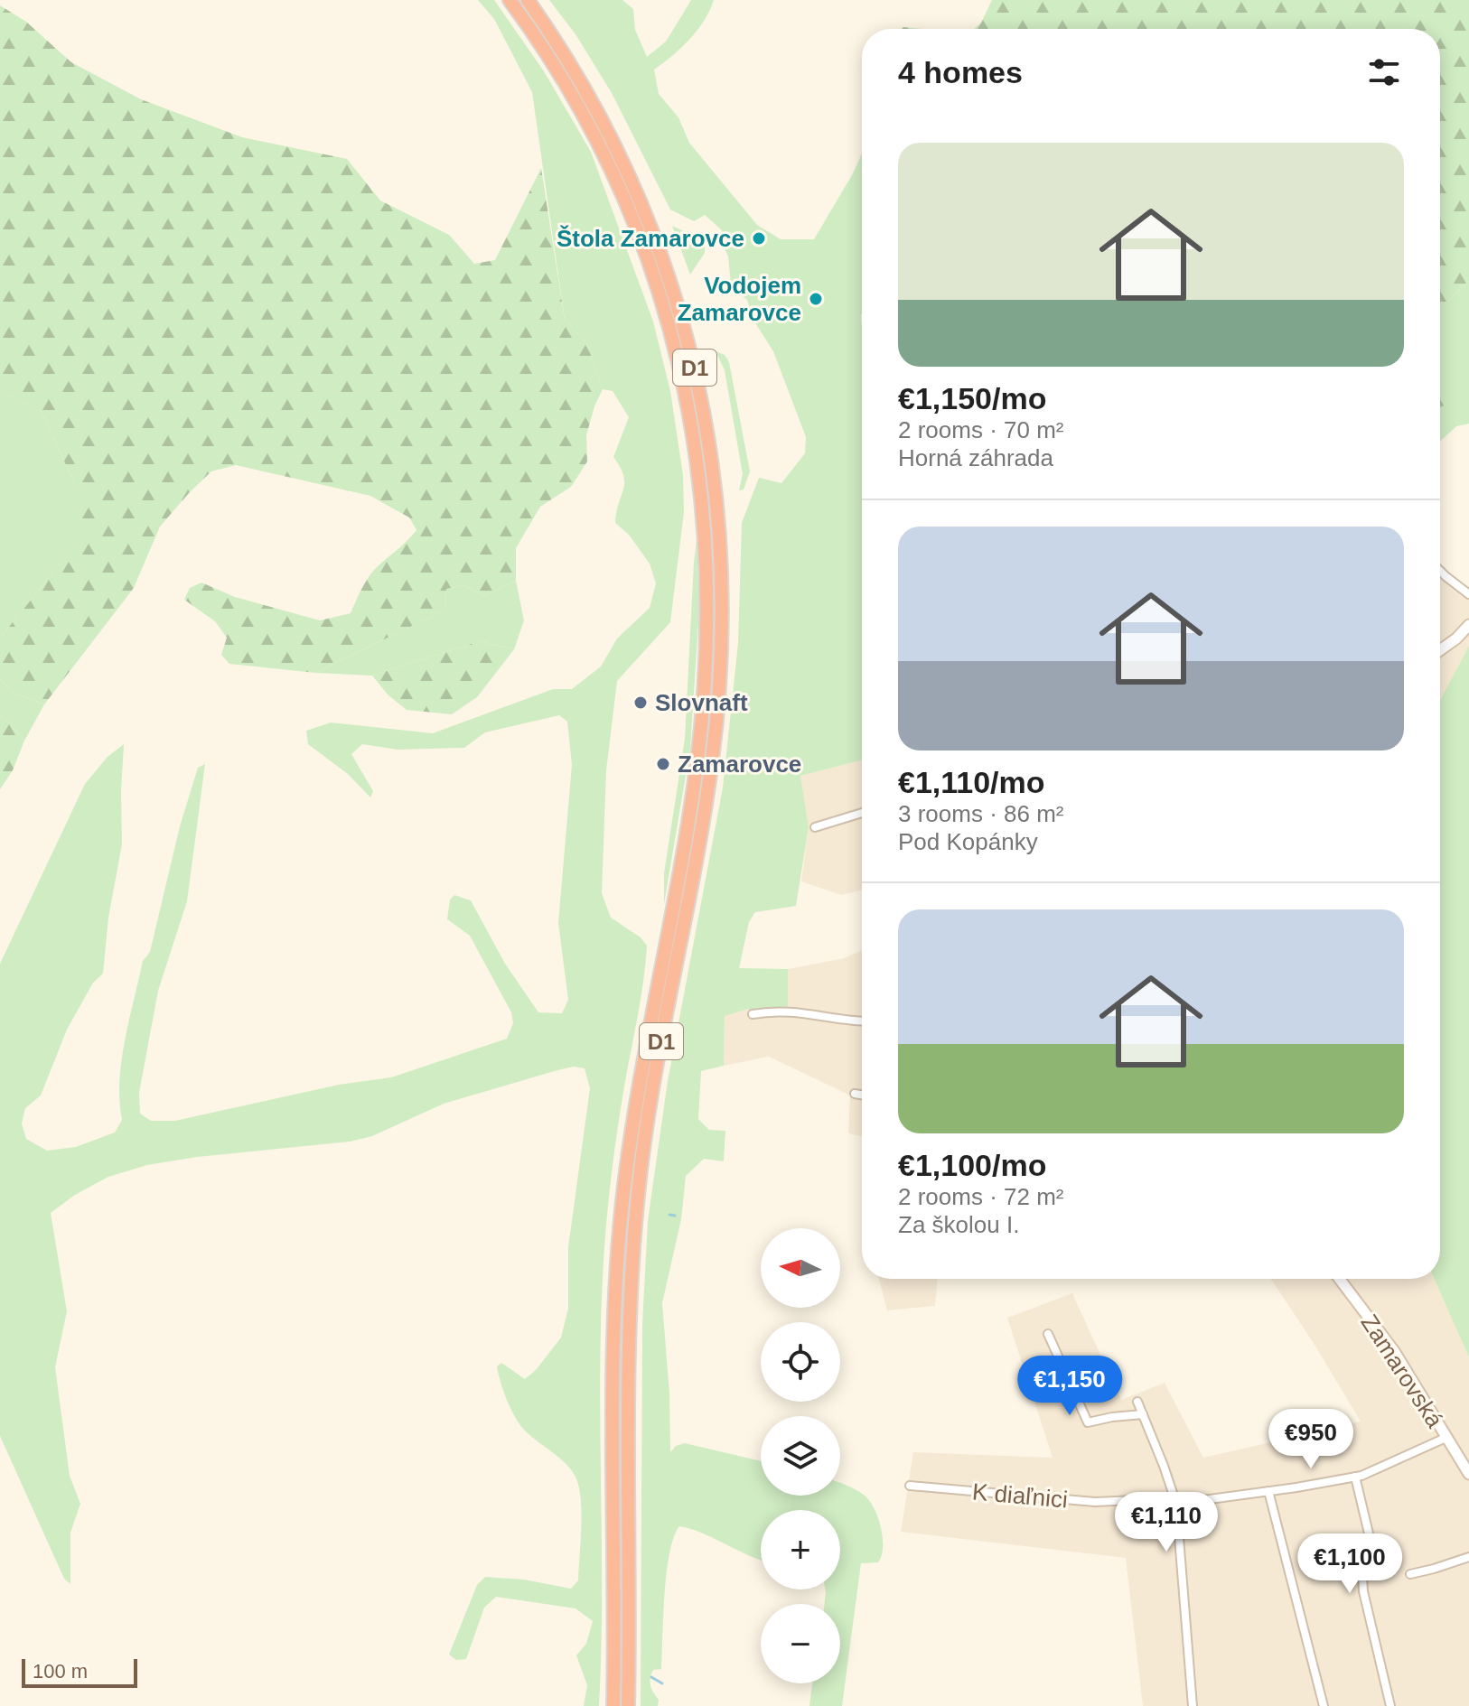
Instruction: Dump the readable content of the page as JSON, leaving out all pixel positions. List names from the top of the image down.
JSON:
{
  "streets": {
    "highway": ["D1"],
    "main road": ["Zamarovská"],
    "street": ["K diaľnici"]
  },
  "crossings": [
    ["Zamarovská", "K diaľnici"]
  ],
  "places": [
    "Štola Zamarovce",
    "Vodojem Zamarovce",
    "Slovnaft",
    "Zamarovce"
  ],
  "scale_bar": "100 m",
  "north": "left",
  "page": {
    "heading": "4 homes",
    "list": [
      {
        "name": "€1,150/mo",
        "note": "2 rooms · 70 m² · Horná záhrada"
      },
      {
        "name": "€1,110/mo",
        "note": "3 rooms · 86 m² · Pod Kopánky"
      },
      {
        "name": "€1,100/mo",
        "note": "2 rooms · 72 m² · Za školou I."
      }
    ],
    "map_buttons": ["+", "−"],
    "price": [
      "€1,150",
      "€950",
      "€1,110",
      "€1,100"
    ],
    "scale": "100 m"
  }
}
